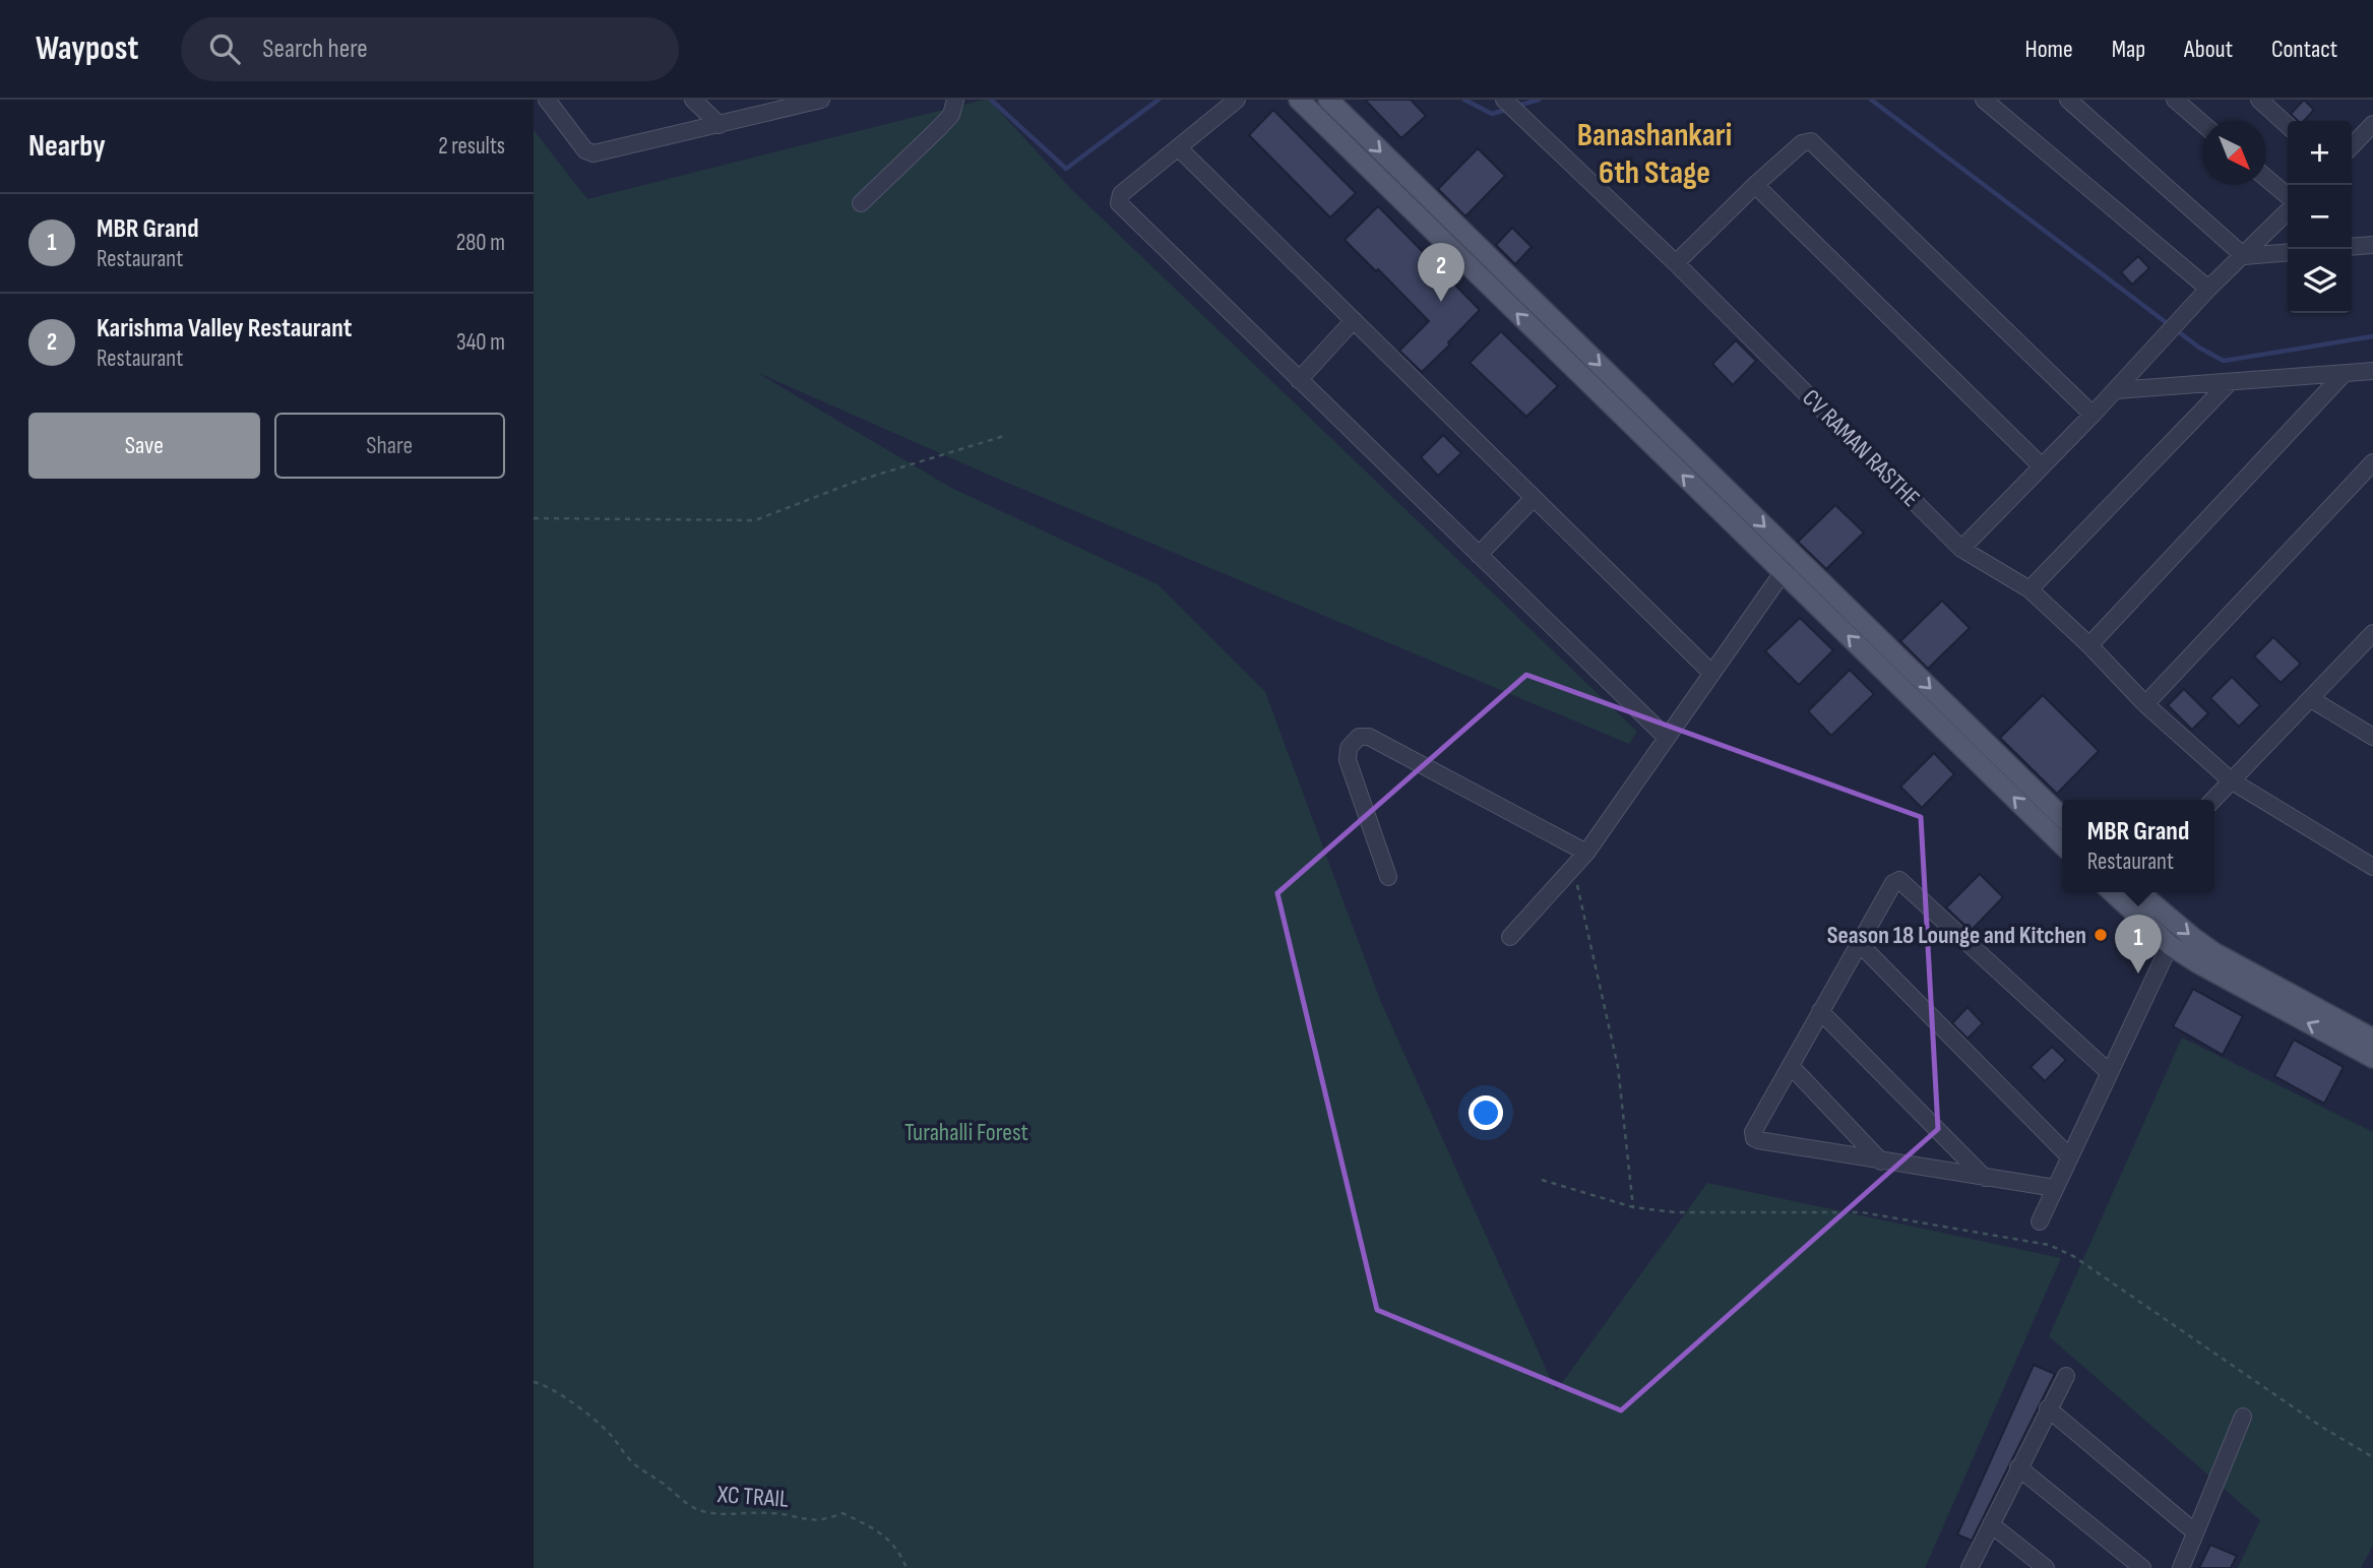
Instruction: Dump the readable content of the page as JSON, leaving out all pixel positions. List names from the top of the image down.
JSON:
{
  "streets": {
    "street": ["CV RAMAN RASTHE"],
    "path": ["XC TRAIL"]
  },
  "districts": ["Banashankari 6th Stage"],
  "parks": ["Turahalli Forest"],
  "places": ["Season 18 Lounge and Kitchen"],
  "north": "bottom right",
  "page": {
    "header": "Waypost",
    "search": "Search here",
    "nav": [
      "Home",
      "Map",
      "About",
      "Contact"
    ],
    "heading": ["Nearby", "2 results"],
    "map_buttons": ["+", "−"],
    "list": [
      {
        "mark": "1",
        "name": "MBR Grand",
        "note": "Restaurant",
        "value": "280 m"
      },
      {
        "mark": "2",
        "name": "Karishma Valley Restaurant",
        "note": "Restaurant",
        "value": "340 m"
      }
    ],
    "pins": ["2", "1"],
    "buttons": ["Save", "Share"],
    "popup": ["MBR Grand", "Restaurant"]
  }
}
